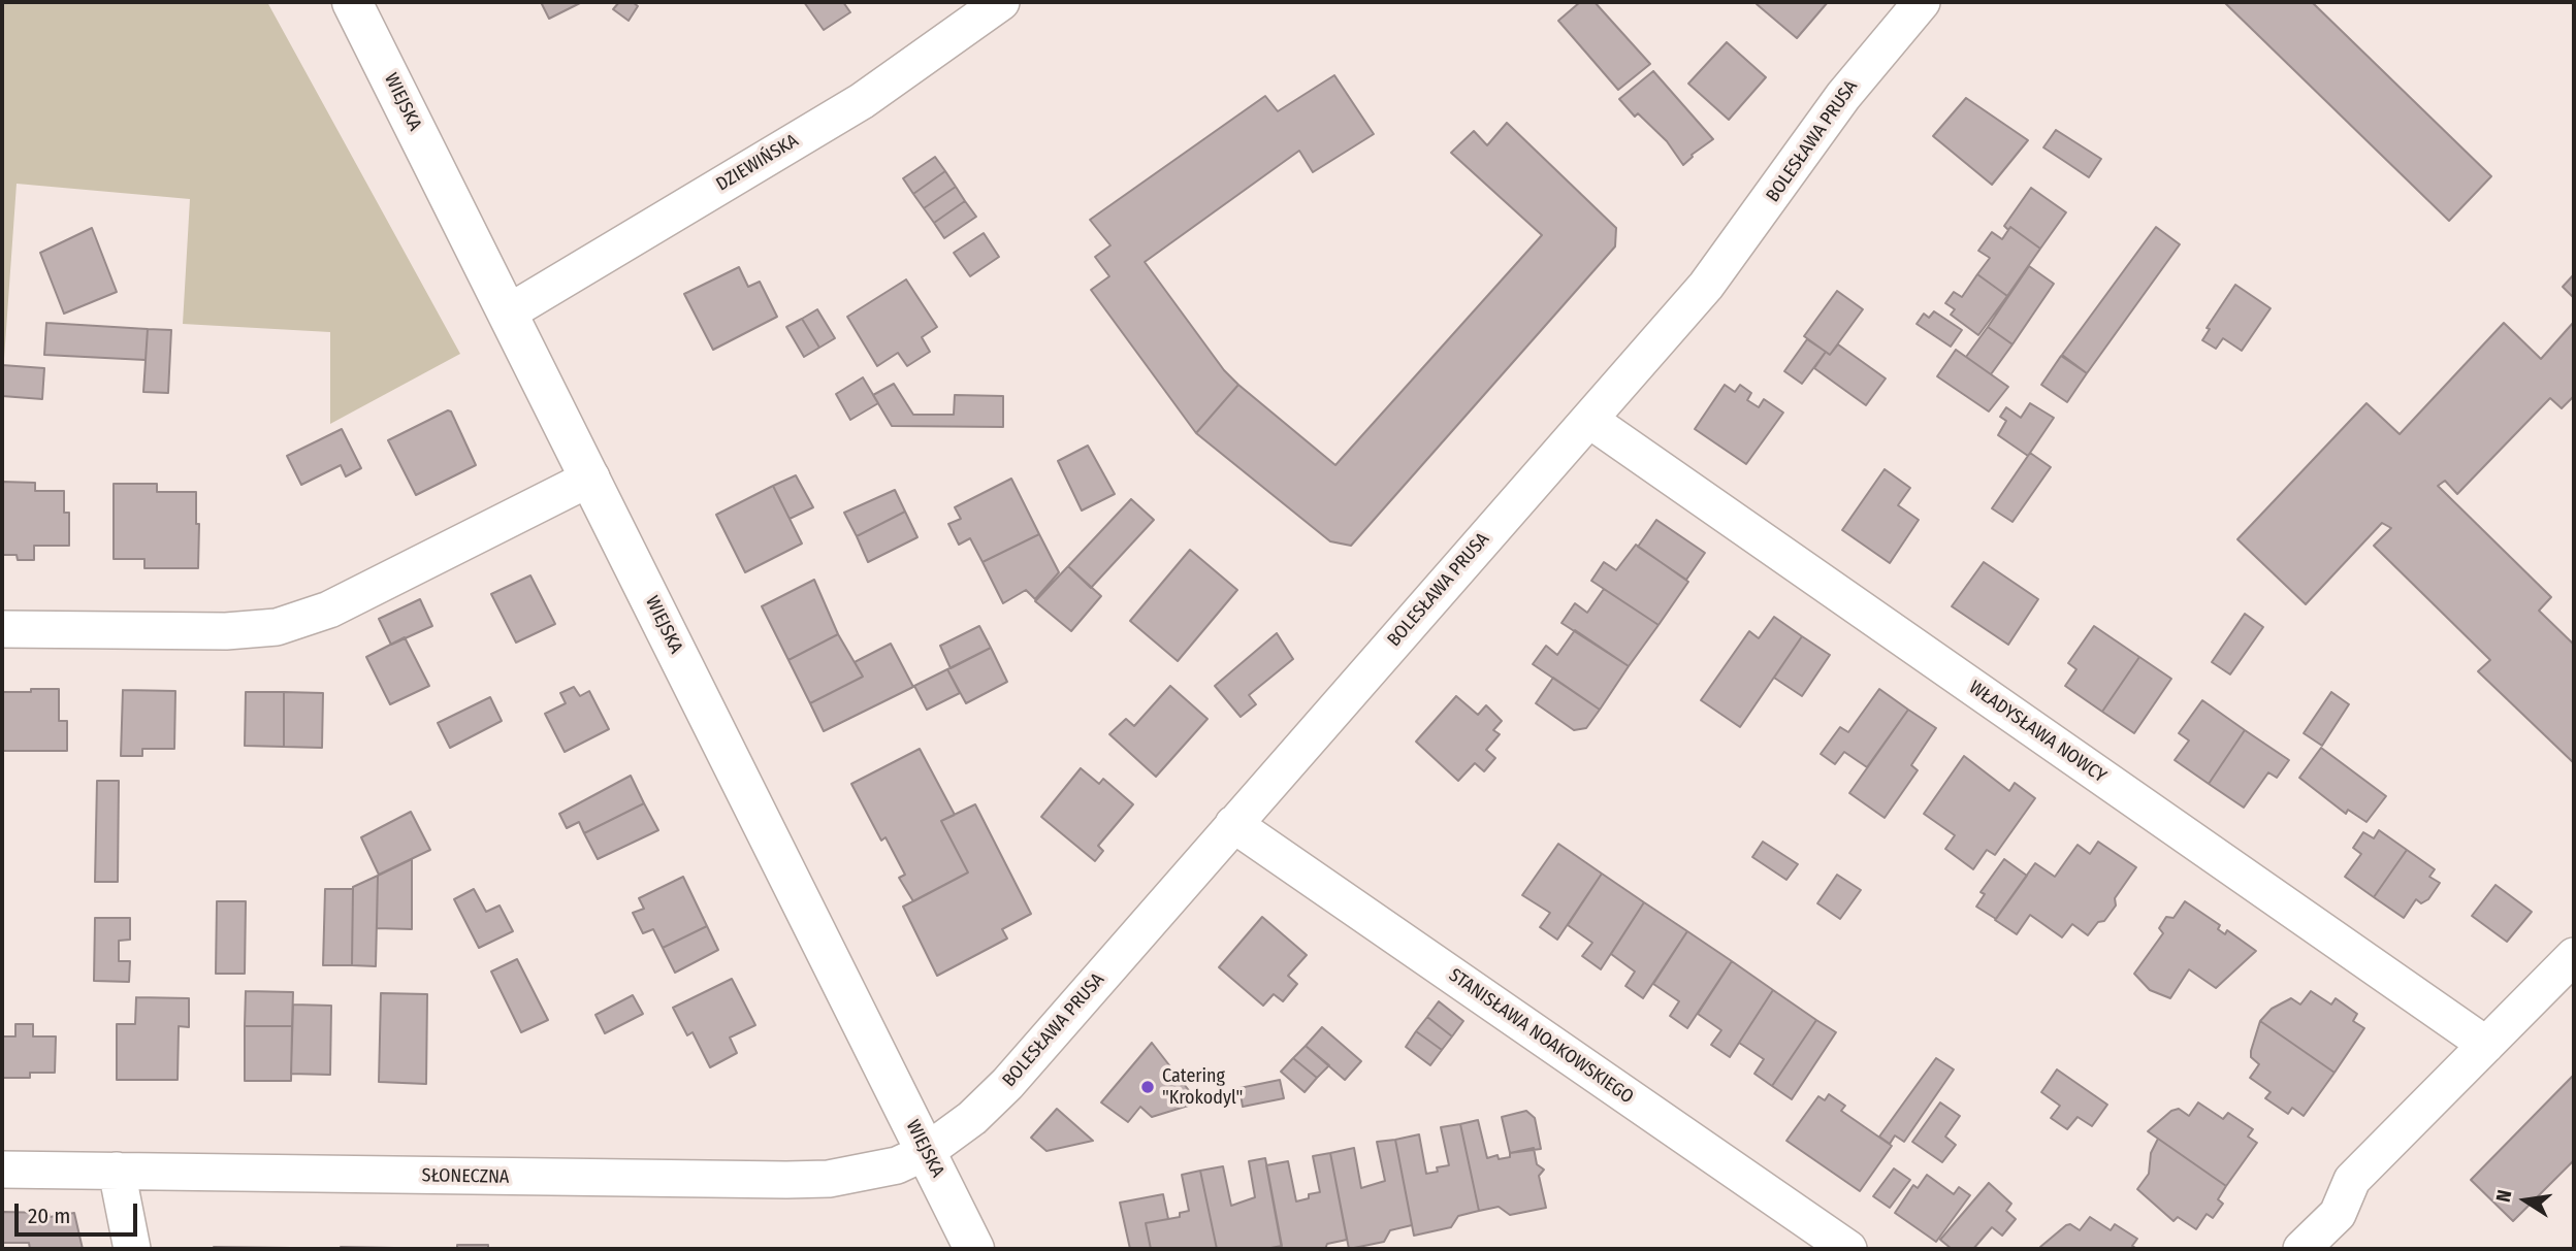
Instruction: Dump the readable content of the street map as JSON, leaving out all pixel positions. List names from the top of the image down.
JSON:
{
  "streets": {
    "street": [
      "WIEJSKA",
      "BOLESŁAWA PRUSA",
      "DZIEWIŃSKA",
      "WŁADYSŁAWA NOWCY",
      "STANISŁAWA NOAKOWSKIEGO",
      "SŁONECZNA"
    ]
  },
  "crossings": [
    ["WIEJSKA", "BOLESŁAWA PRUSA"],
    ["WIEJSKA", "DZIEWIŃSKA"],
    ["WIEJSKA", "SŁONECZNA"],
    ["BOLESŁAWA PRUSA", "WŁADYSŁAWA NOWCY"],
    ["BOLESŁAWA PRUSA", "STANISŁAWA NOAKOWSKIEGO"],
    ["BOLESŁAWA PRUSA", "SŁONECZNA"]
  ],
  "places": ["Catering \"Krokodyl\""],
  "scale_bar": "20 m",
  "north": "left"
}
